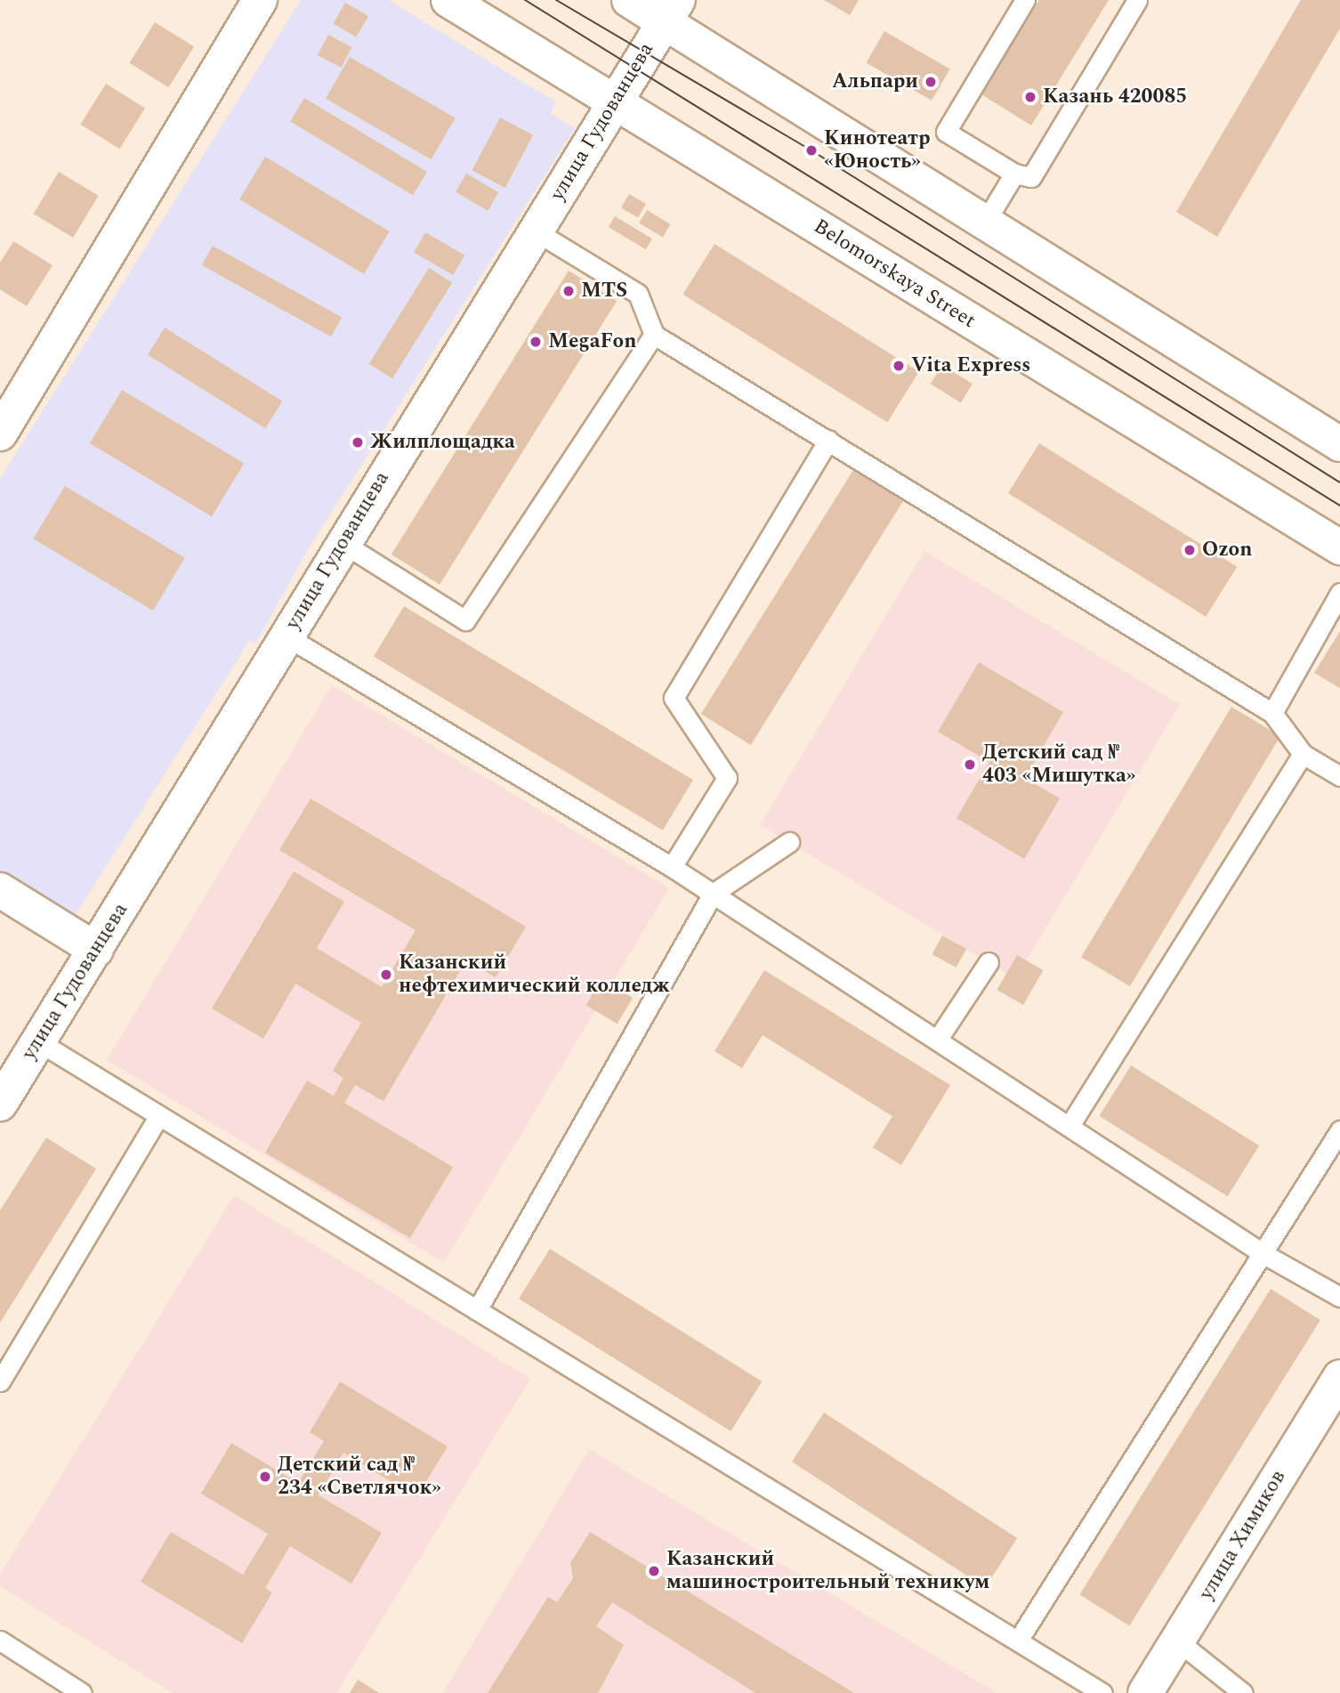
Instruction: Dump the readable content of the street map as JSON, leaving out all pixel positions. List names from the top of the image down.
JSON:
{
  "streets": {
    "street": ["улица Гудованцева", "Belomorskaya Street", "улица Химиков"]
  },
  "crossings": [
    ["улица Гудованцева", "Belomorskaya Street"]
  ],
  "places": [
    "Альпари",
    "Казань 420085",
    "Кинотеатр «Юность»",
    "MTS",
    "MegaFon",
    "Vita Express",
    "Жилплощадка",
    "Ozon",
    "Детский сад № 403 «Мишутка»",
    "Казанский нефтехимический колледж",
    "Детский сад № 234 «Светлячок»",
    "Казанский машиностроительный техникум"
  ]
}
